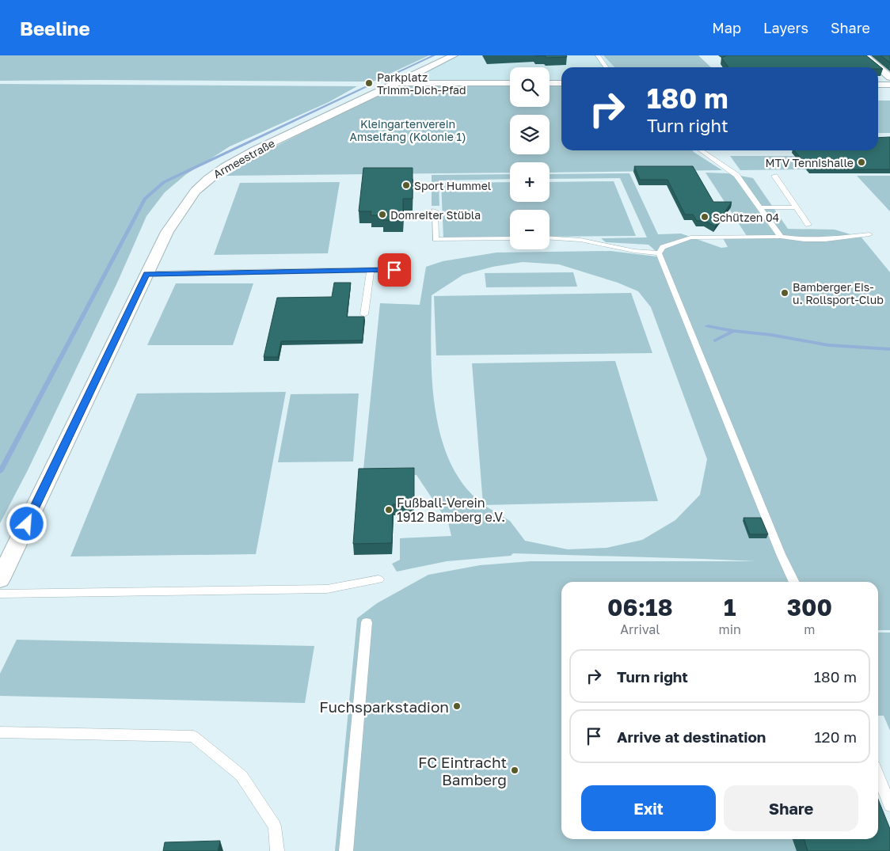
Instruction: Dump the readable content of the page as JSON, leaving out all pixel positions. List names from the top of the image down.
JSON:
{
  "streets": {
    "street": ["Armeestraße"]
  },
  "parks": ["Kleingartenverein Amselfang (Kolonie 1)"],
  "places": [
    "Parkplatz Trimm-Dich-Pfad",
    "MTV Tennishalle",
    "Sport Hummel",
    "Domreiter Stübla",
    "Schützen 04",
    "Bamberger Eis- u. Rollsport-Club",
    "Fußball-Verein 1912 Bamberg e.V.",
    "Fuchsparkstadion",
    "FC Eintracht Bamberg"
  ],
  "page": {
    "header": "Beeline",
    "nav": ["Map", "Layers", "Share"],
    "map_buttons": ["+", "−"],
    "turn": ["180 m", "Turn right"],
    "eta": [
      "06:18",
      "Arrival",
      "1",
      "min",
      "300",
      "m"
    ],
    "list": [
      {
        "name": "Turn right",
        "value": "180 m"
      },
      {
        "name": "Arrive at destination",
        "value": "120 m"
      }
    ],
    "buttons": ["Exit", "Share"]
  }
}
